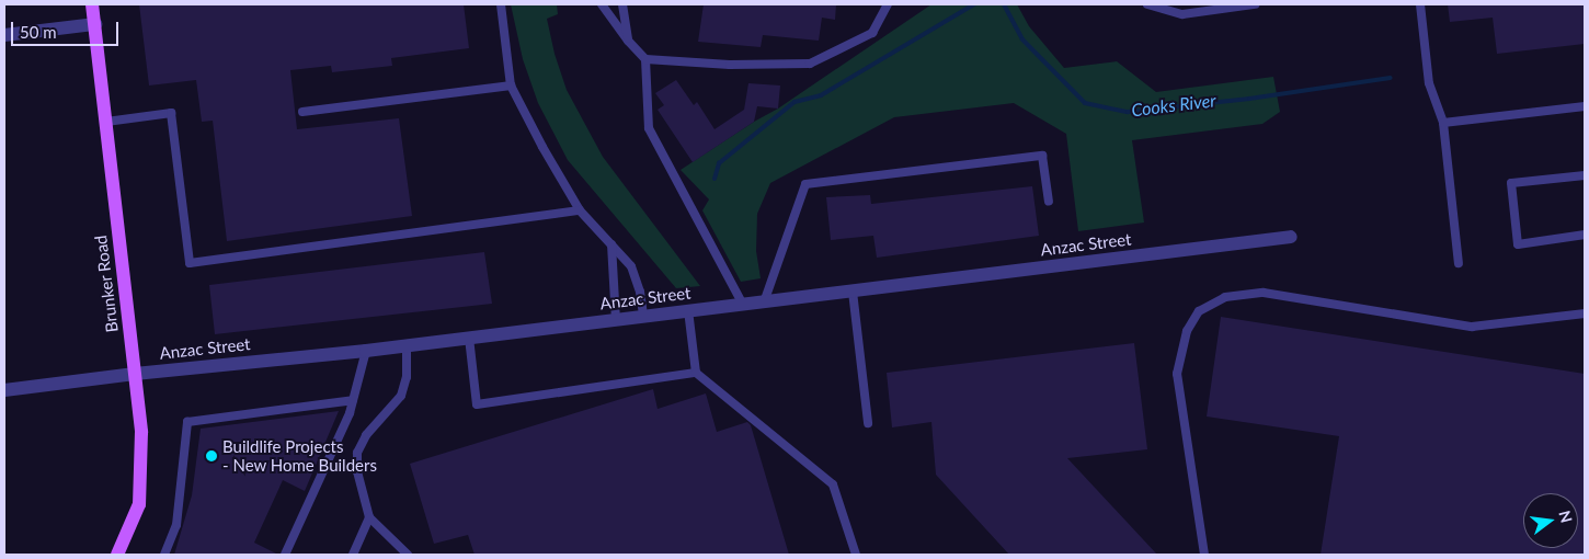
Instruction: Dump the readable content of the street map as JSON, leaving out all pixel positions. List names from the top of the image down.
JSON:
{
  "streets": {
    "main road": ["Brunker Road"],
    "street": ["Anzac Street"]
  },
  "crossings": [
    ["Anzac Street", "Brunker Road"]
  ],
  "water": ["Cooks River"],
  "places": ["Buildlife Projects - New Home Builders"],
  "scale_bar": "50 m",
  "north": "right"
}
